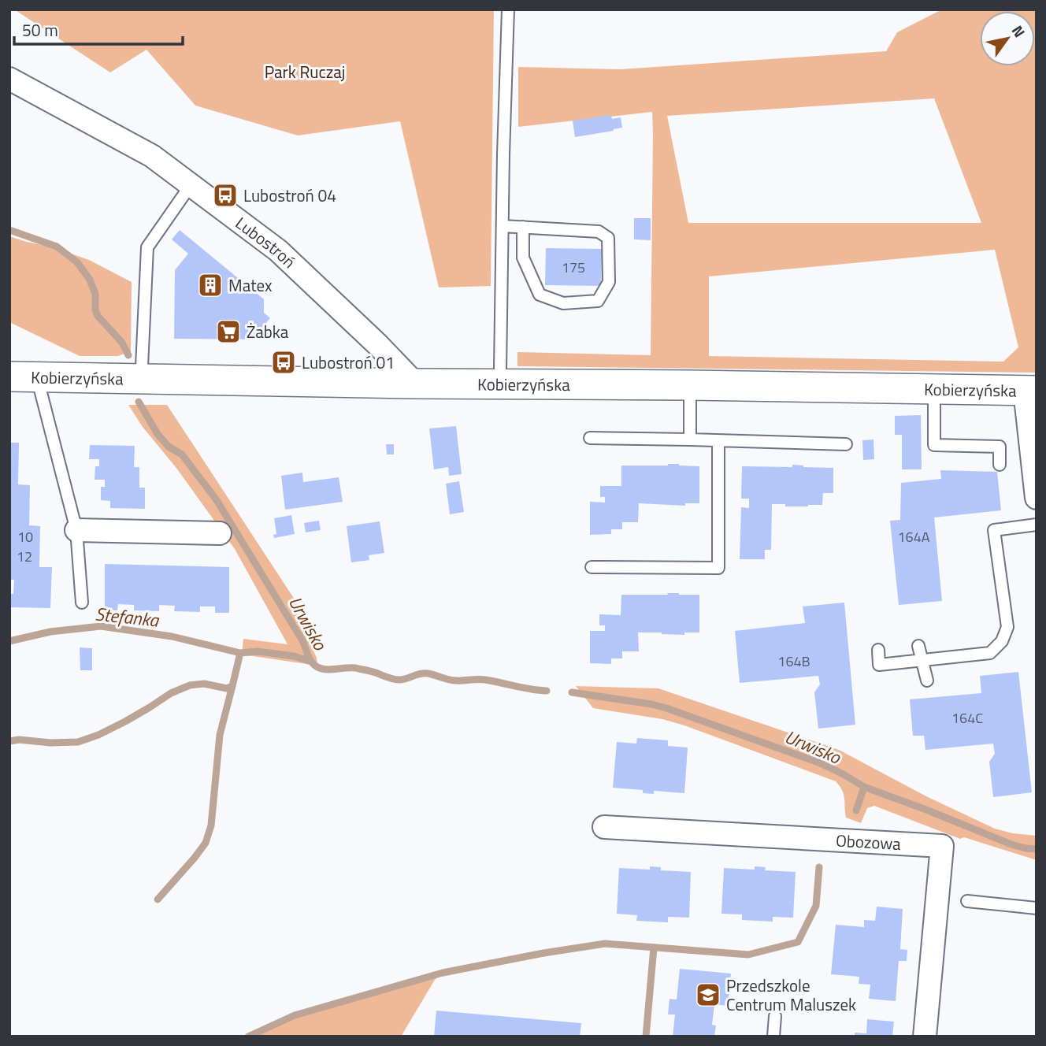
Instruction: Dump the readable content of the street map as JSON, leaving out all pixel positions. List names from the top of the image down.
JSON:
{
  "streets": {
    "street": ["Lubostroń", "Kobierzyńska", "Obozowa"]
  },
  "crossings": [
    ["Lubostroń", "Kobierzyńska"]
  ],
  "water": ["Stefanka", "Urwisko"],
  "parks": ["Park Ruczaj"],
  "places": {
    "bus stop": ["Lubostroń 04", "Lubostroń 01"],
    "building": ["Matex"],
    "supermarket": ["Żabka"],
    "school or university": ["Przedszkole Centrum Maluszek"]
  },
  "house_numbers": [
    "175",
    "10",
    "164A",
    "12",
    "164B",
    "164C"
  ],
  "scale_bar": "50 m",
  "north": "top right"
}
